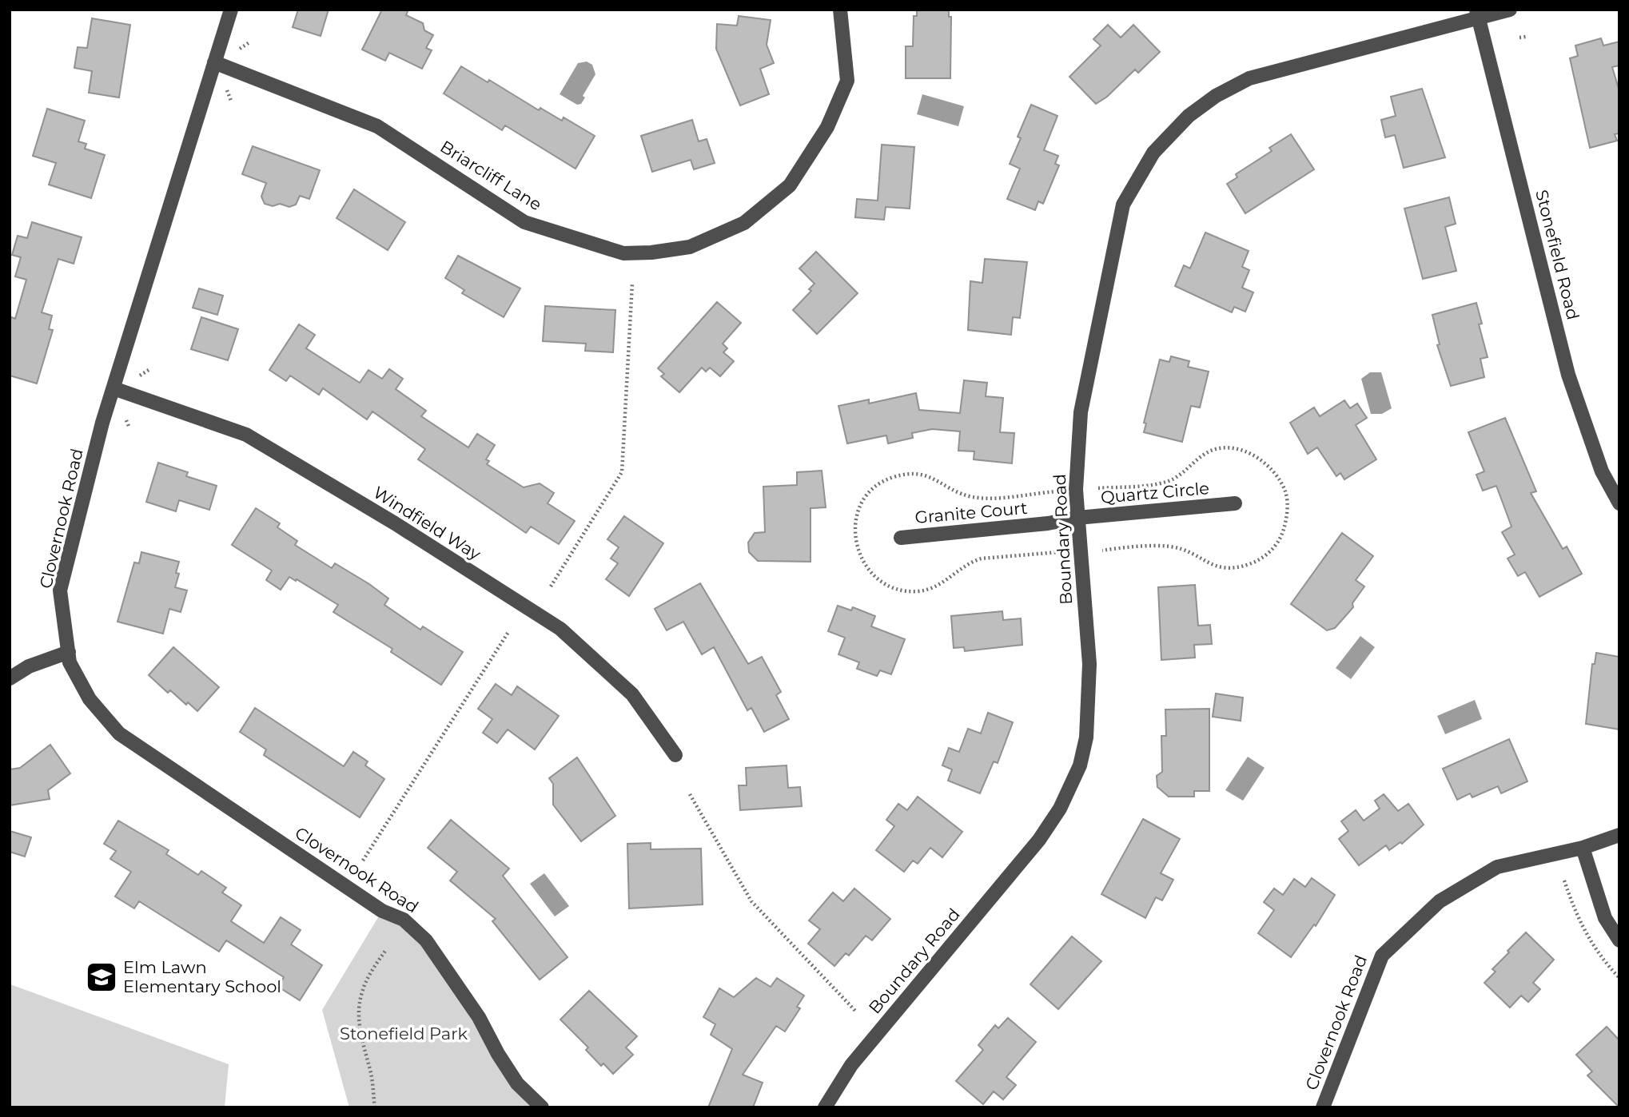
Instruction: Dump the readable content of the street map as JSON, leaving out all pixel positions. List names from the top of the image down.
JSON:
{
  "streets": {
    "street": [
      "Briarcliff Lane",
      "Stonefield Road",
      "Quartz Circle",
      "Granite Court",
      "Clovernook Road",
      "Windfield Way",
      "Boundary Road"
    ]
  },
  "crossings": [
    ["Briarcliff Lane", "Clovernook Road"],
    ["Stonefield Road", "Boundary Road"],
    ["Quartz Circle", "Granite Court"],
    ["Quartz Circle", "Boundary Road"],
    ["Granite Court", "Boundary Road"],
    ["Clovernook Road", "Windfield Way"]
  ],
  "parks": ["Stonefield Park"],
  "places": {
    "school or university": ["Elm Lawn Elementary School"]
  }
}
